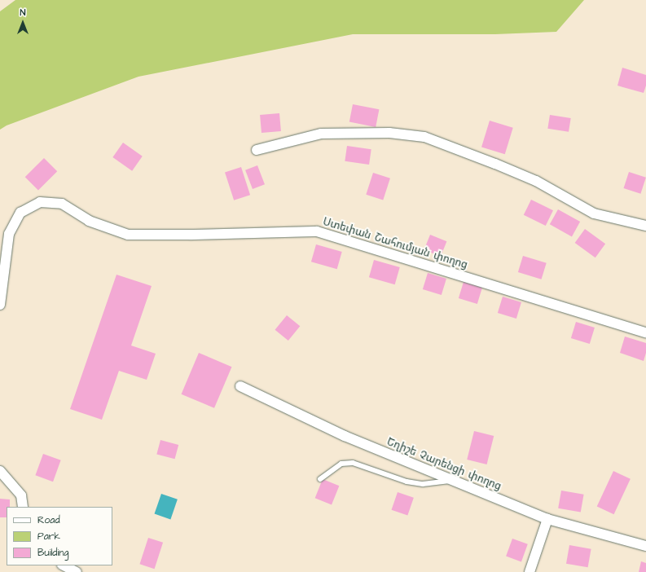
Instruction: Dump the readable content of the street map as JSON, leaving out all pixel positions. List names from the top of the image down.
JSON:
{
  "streets": {
    "street": ["Ստեփան Շահումյան փողոց", "Եղիշե Չարենցի փողոց"]
  },
  "legend": ["Road", "Park", "Building"],
  "north": "top"
}
